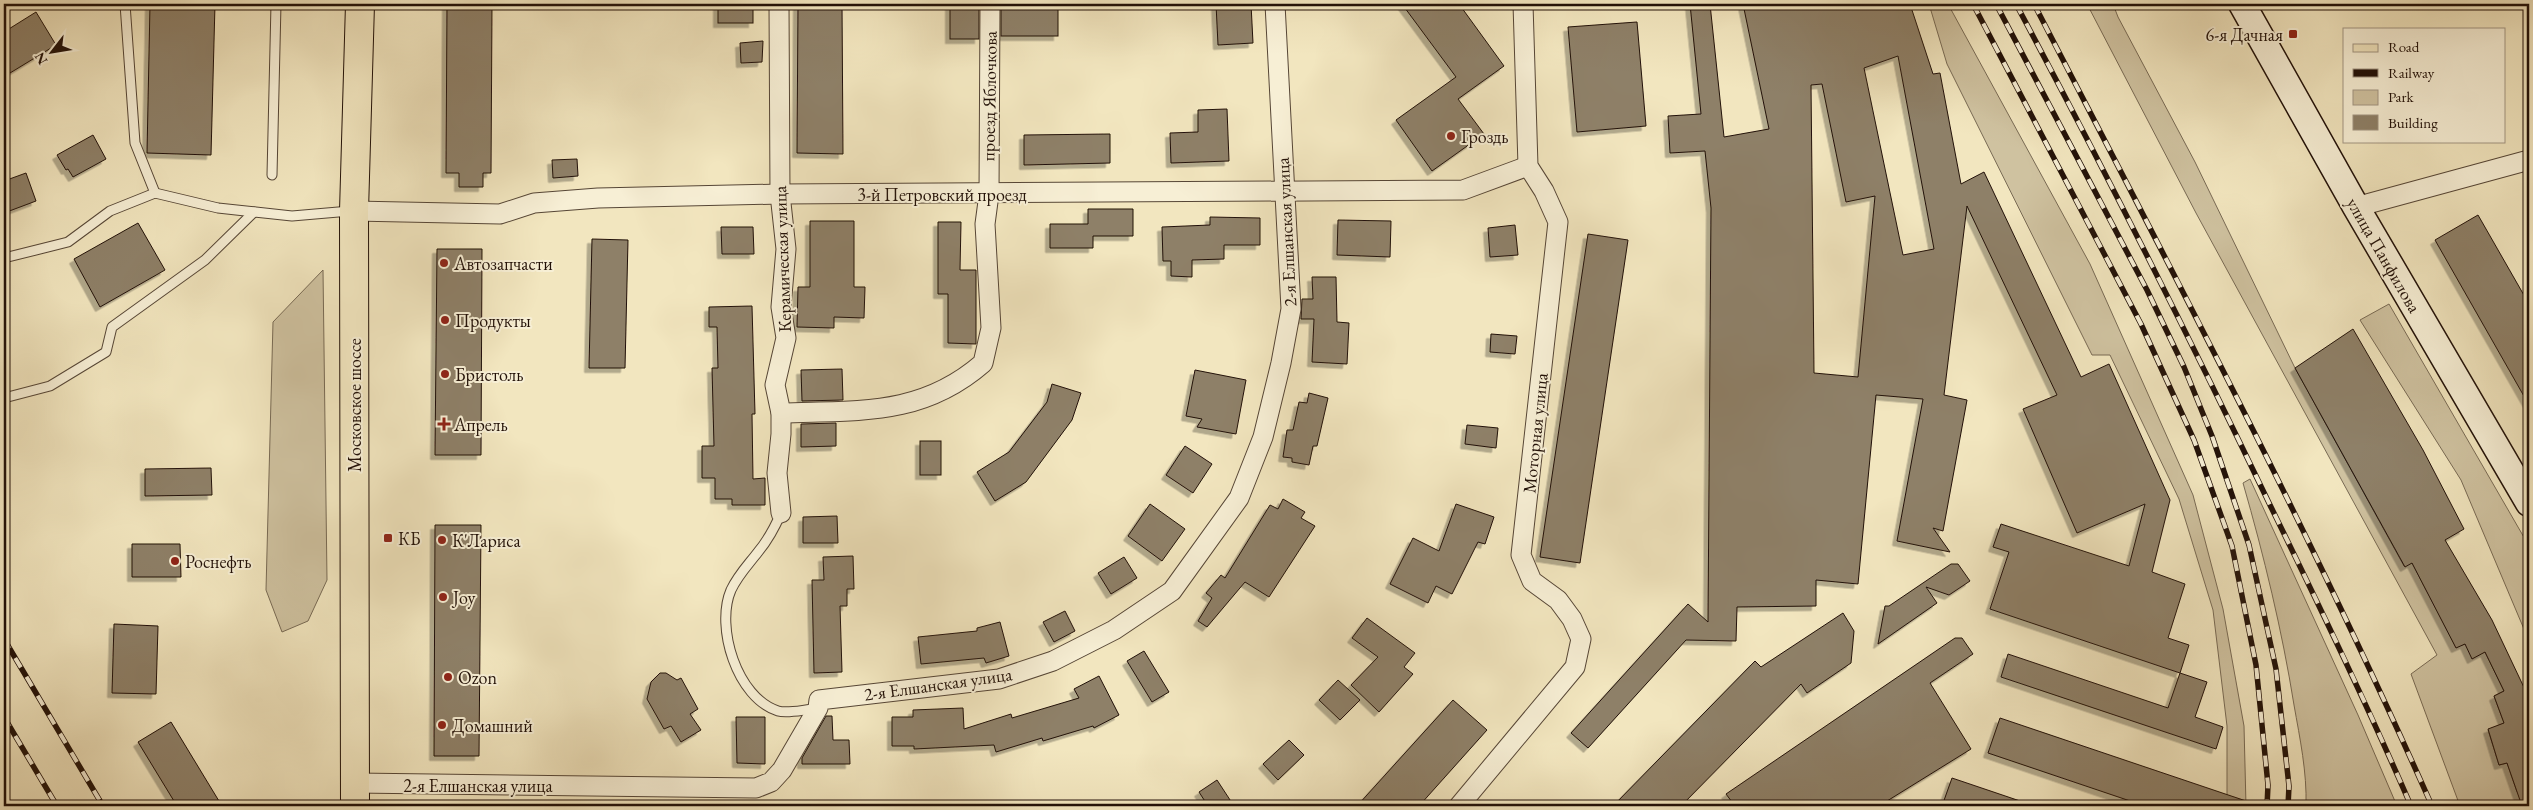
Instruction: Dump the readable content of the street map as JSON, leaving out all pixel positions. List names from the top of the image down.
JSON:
{
  "streets": {
    "main road": ["улица Панфилова", "Московское шоссе"],
    "street": [
      "проезд Яблочкова",
      "3-й Петровский проезд",
      "2-я Елшанская улица",
      "Керамическая улица",
      "Моторная улица"
    ]
  },
  "crossings": [
    ["проезд Яблочкова", "3-й Петровский проезд"],
    ["проезд Яблочкова", "Керамическая улица"],
    ["3-й Петровский проезд", "2-я Елшанская улица"],
    ["3-й Петровский проезд", "Керамическая улица"],
    ["3-й Петровский проезд", "Московское шоссе"],
    ["3-й Петровский проезд", "Моторная улица"],
    ["2-я Елшанская улица", "Московское шоссе"]
  ],
  "places": {
    "transit": ["6-я Дачная", "КБ"],
    "other": [
      "Гроздь",
      "Автозапчасти",
      "Продукты",
      "Бристоль",
      "К'Лариса",
      "Роснефть",
      "Joy",
      "Ozon",
      "Домашний"
    ],
    "health": ["Апрель"]
  },
  "legend": [
    "Road",
    "Railway",
    "Park",
    "Building"
  ],
  "north": "bottom left"
}
